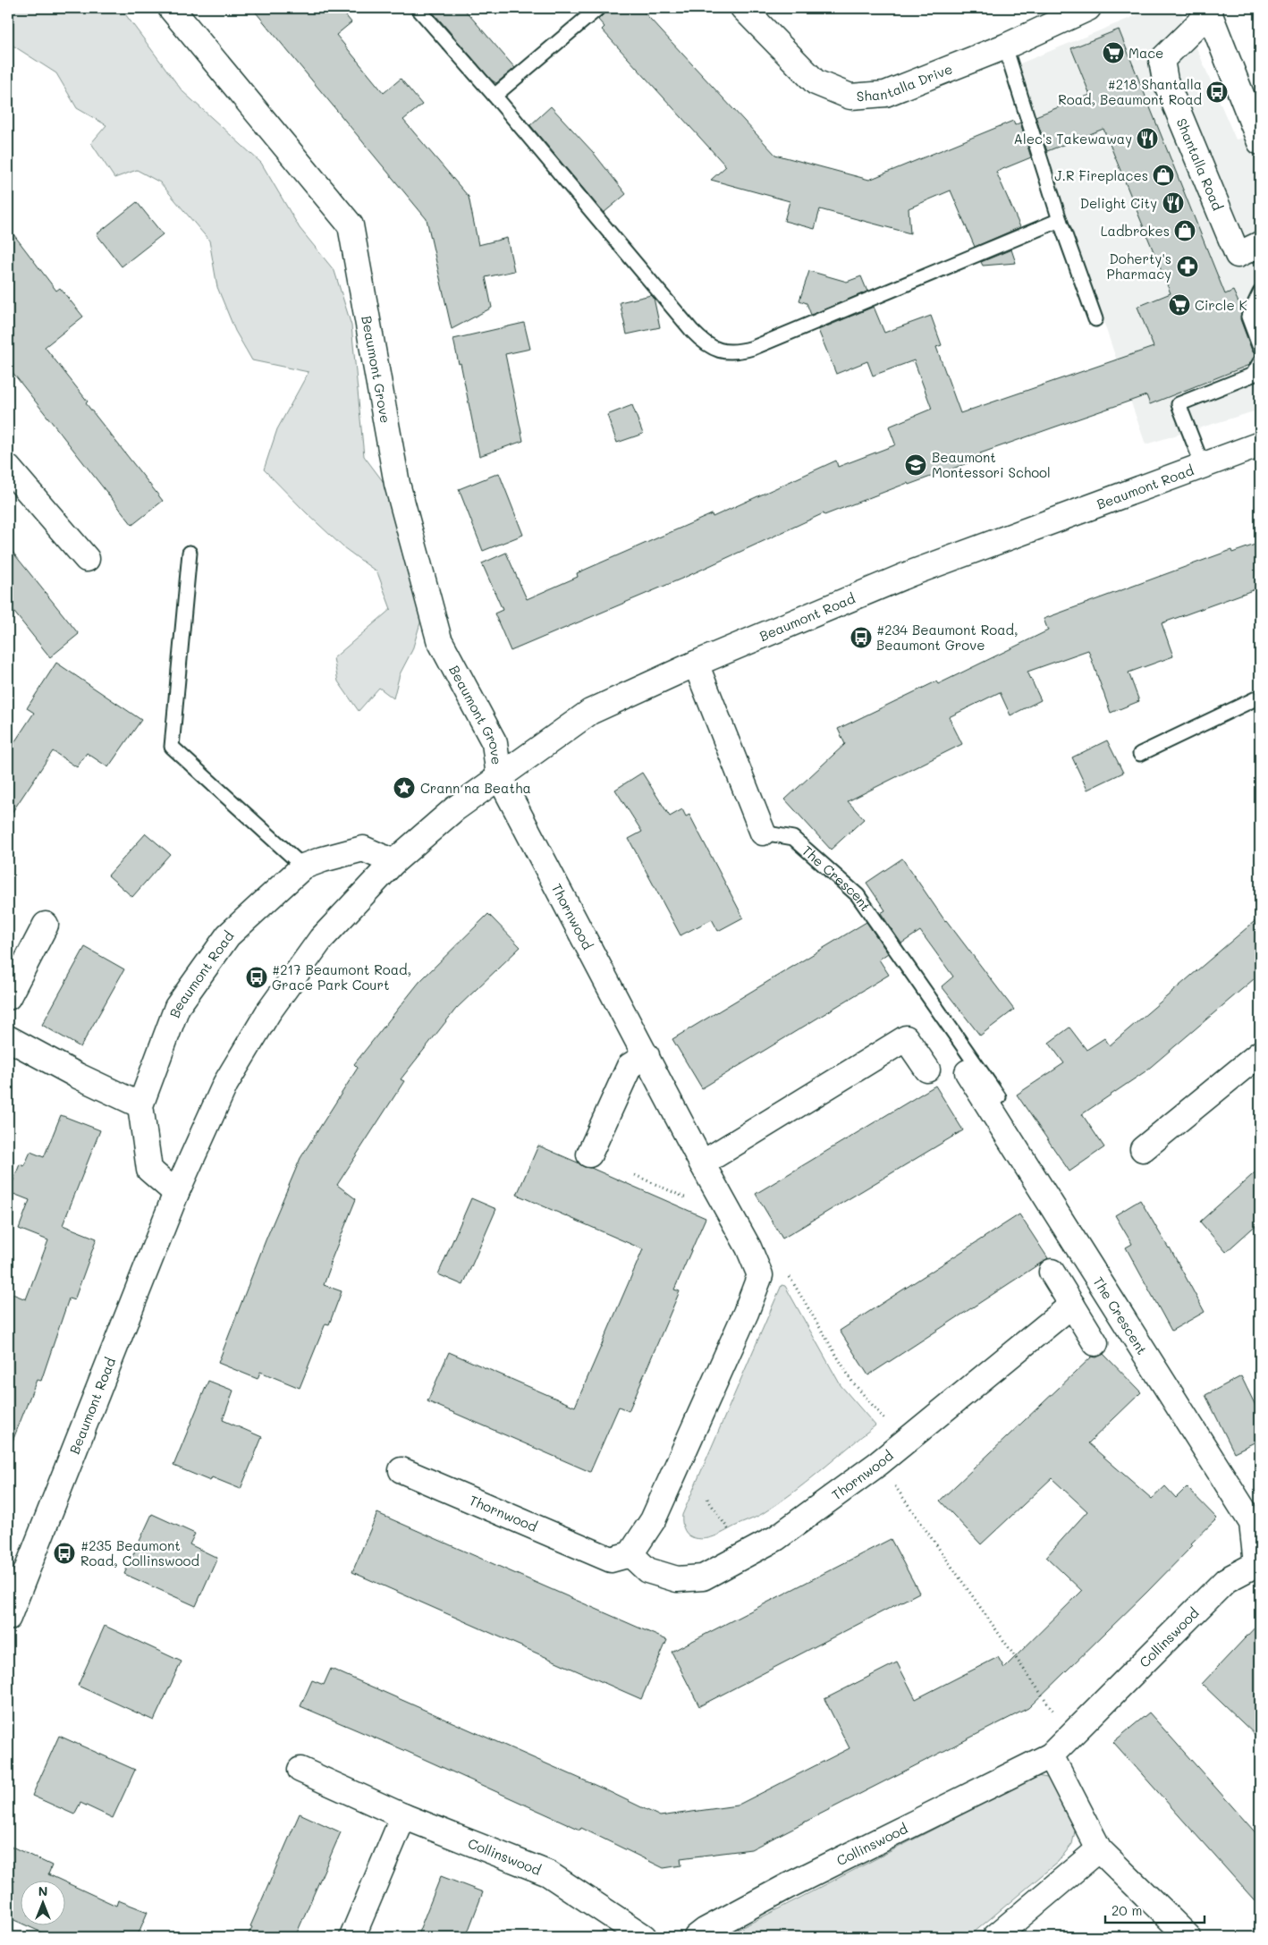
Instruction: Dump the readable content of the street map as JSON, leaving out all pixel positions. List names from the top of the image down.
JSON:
{
  "streets": {
    "street": [
      "Shantalla Drive",
      "Shantalla Road",
      "Beaumont Grove",
      "Beaumont Road",
      "The Crescent",
      "Thornwood",
      "Collinswood"
    ]
  },
  "crossings": [
    ["Beaumont Grove", "Beaumont Road"],
    ["Beaumont Grove", "Thornwood"],
    ["Beaumont Road", "The Crescent"],
    ["Beaumont Road", "Thornwood"],
    ["The Crescent", "Collinswood"]
  ],
  "places": {
    "supermarket": ["Mace", "Circle K"],
    "bus stop": [
      "#218 Shantalla Road, Beaumont Road",
      "#234 Beaumont Road, Beaumont Grove",
      "#217 Beaumont Road, Grace Park Court",
      "#235 Beaumont Road, Collinswood"
    ],
    "restaurant": ["Alec's Takewaway", "Delight City"],
    "shop": ["J.R Fireplaces", "Ladbrokes"],
    "pharmacy": ["Doherty's Pharmacy"],
    "school or university": ["Beaumont Montessori School"],
    "place": ["Crann na Beatha"]
  },
  "scale_bar": "20 m",
  "north": "top"
}
